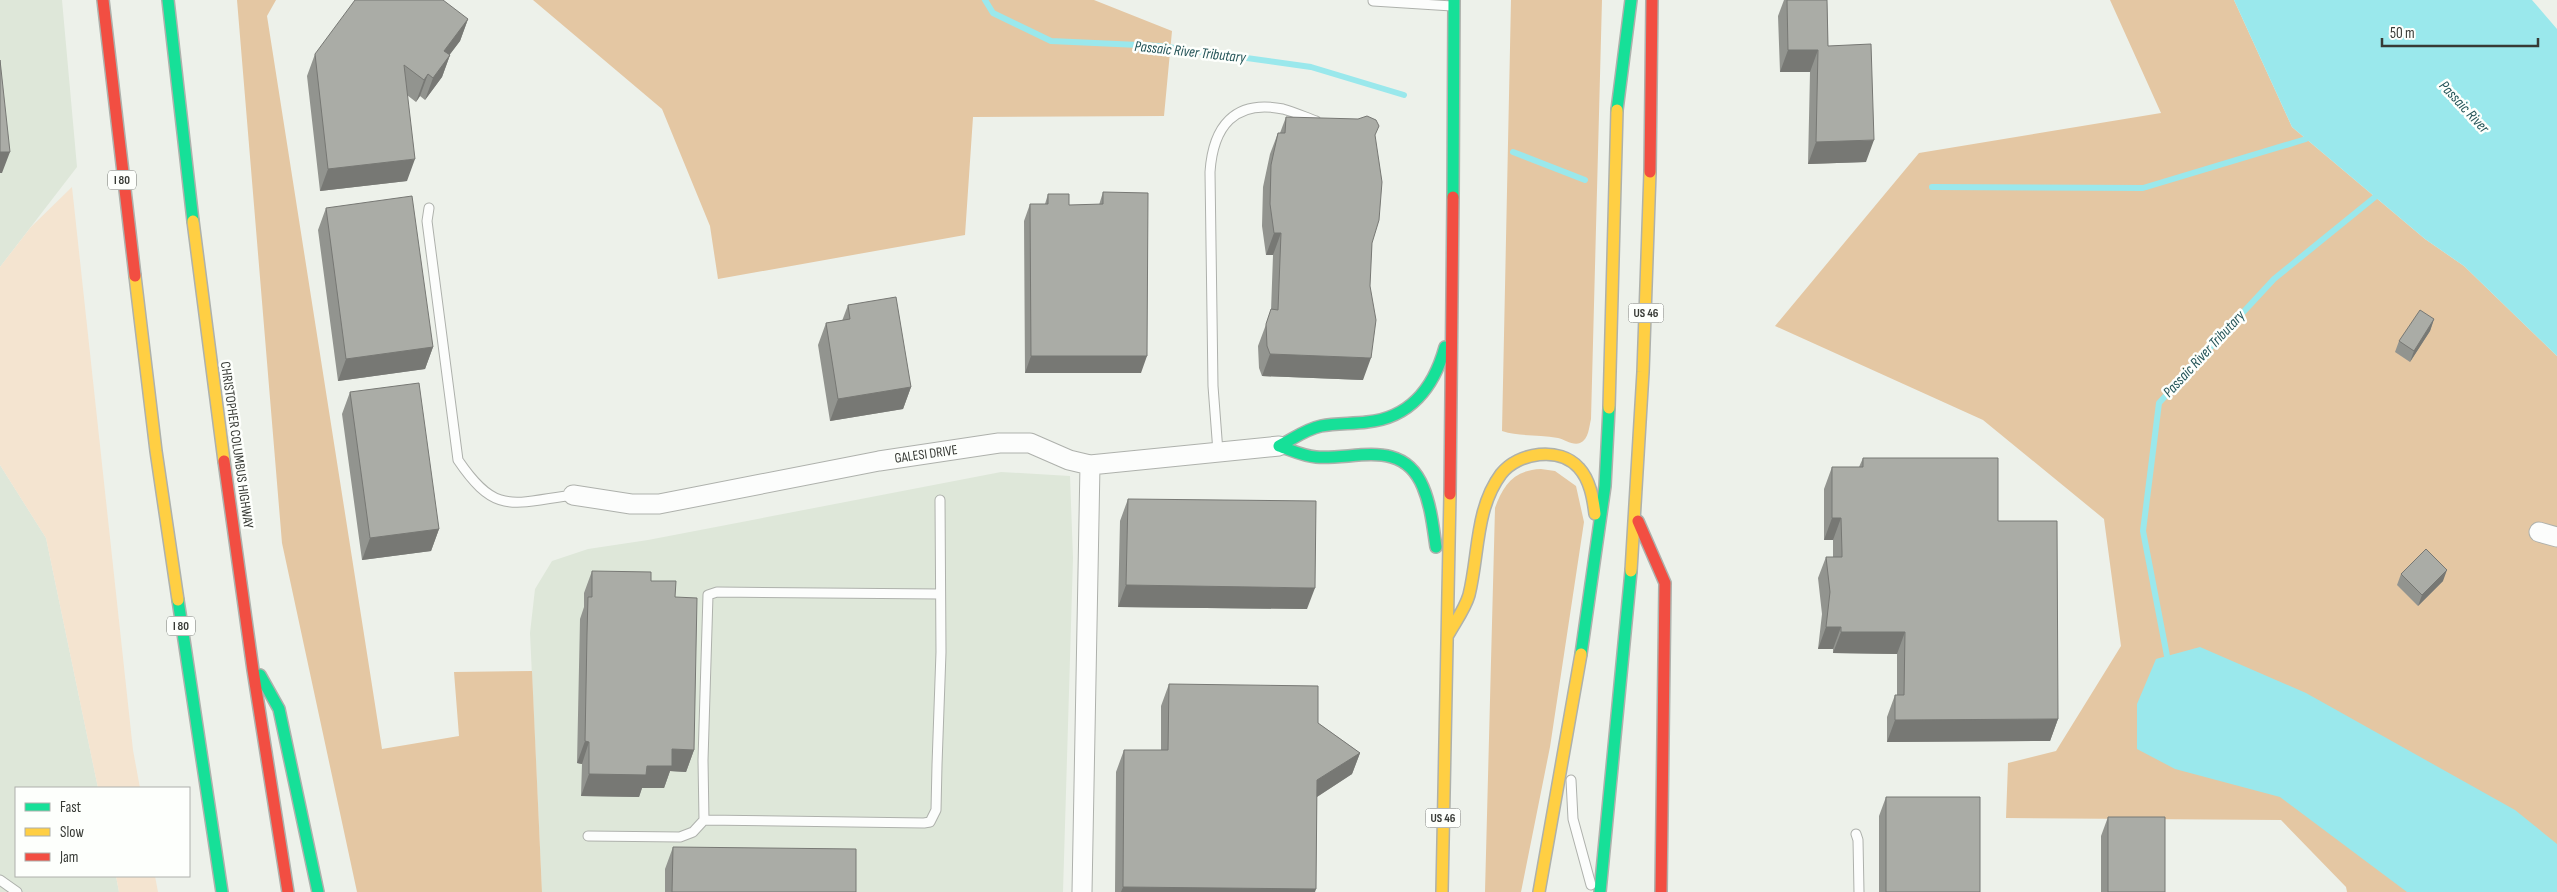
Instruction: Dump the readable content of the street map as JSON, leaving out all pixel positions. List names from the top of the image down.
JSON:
{
  "streets": {
    "highway": ["I 80", "US 46", "CHRISTOPHER COLUMBUS HIGHWAY"],
    "street": ["GALESI DRIVE"]
  },
  "water": ["Passaic River Tributary", "Passaic River"],
  "legend": ["Fast", "Slow", "Jam"],
  "scale_bar": "50 m"
}
